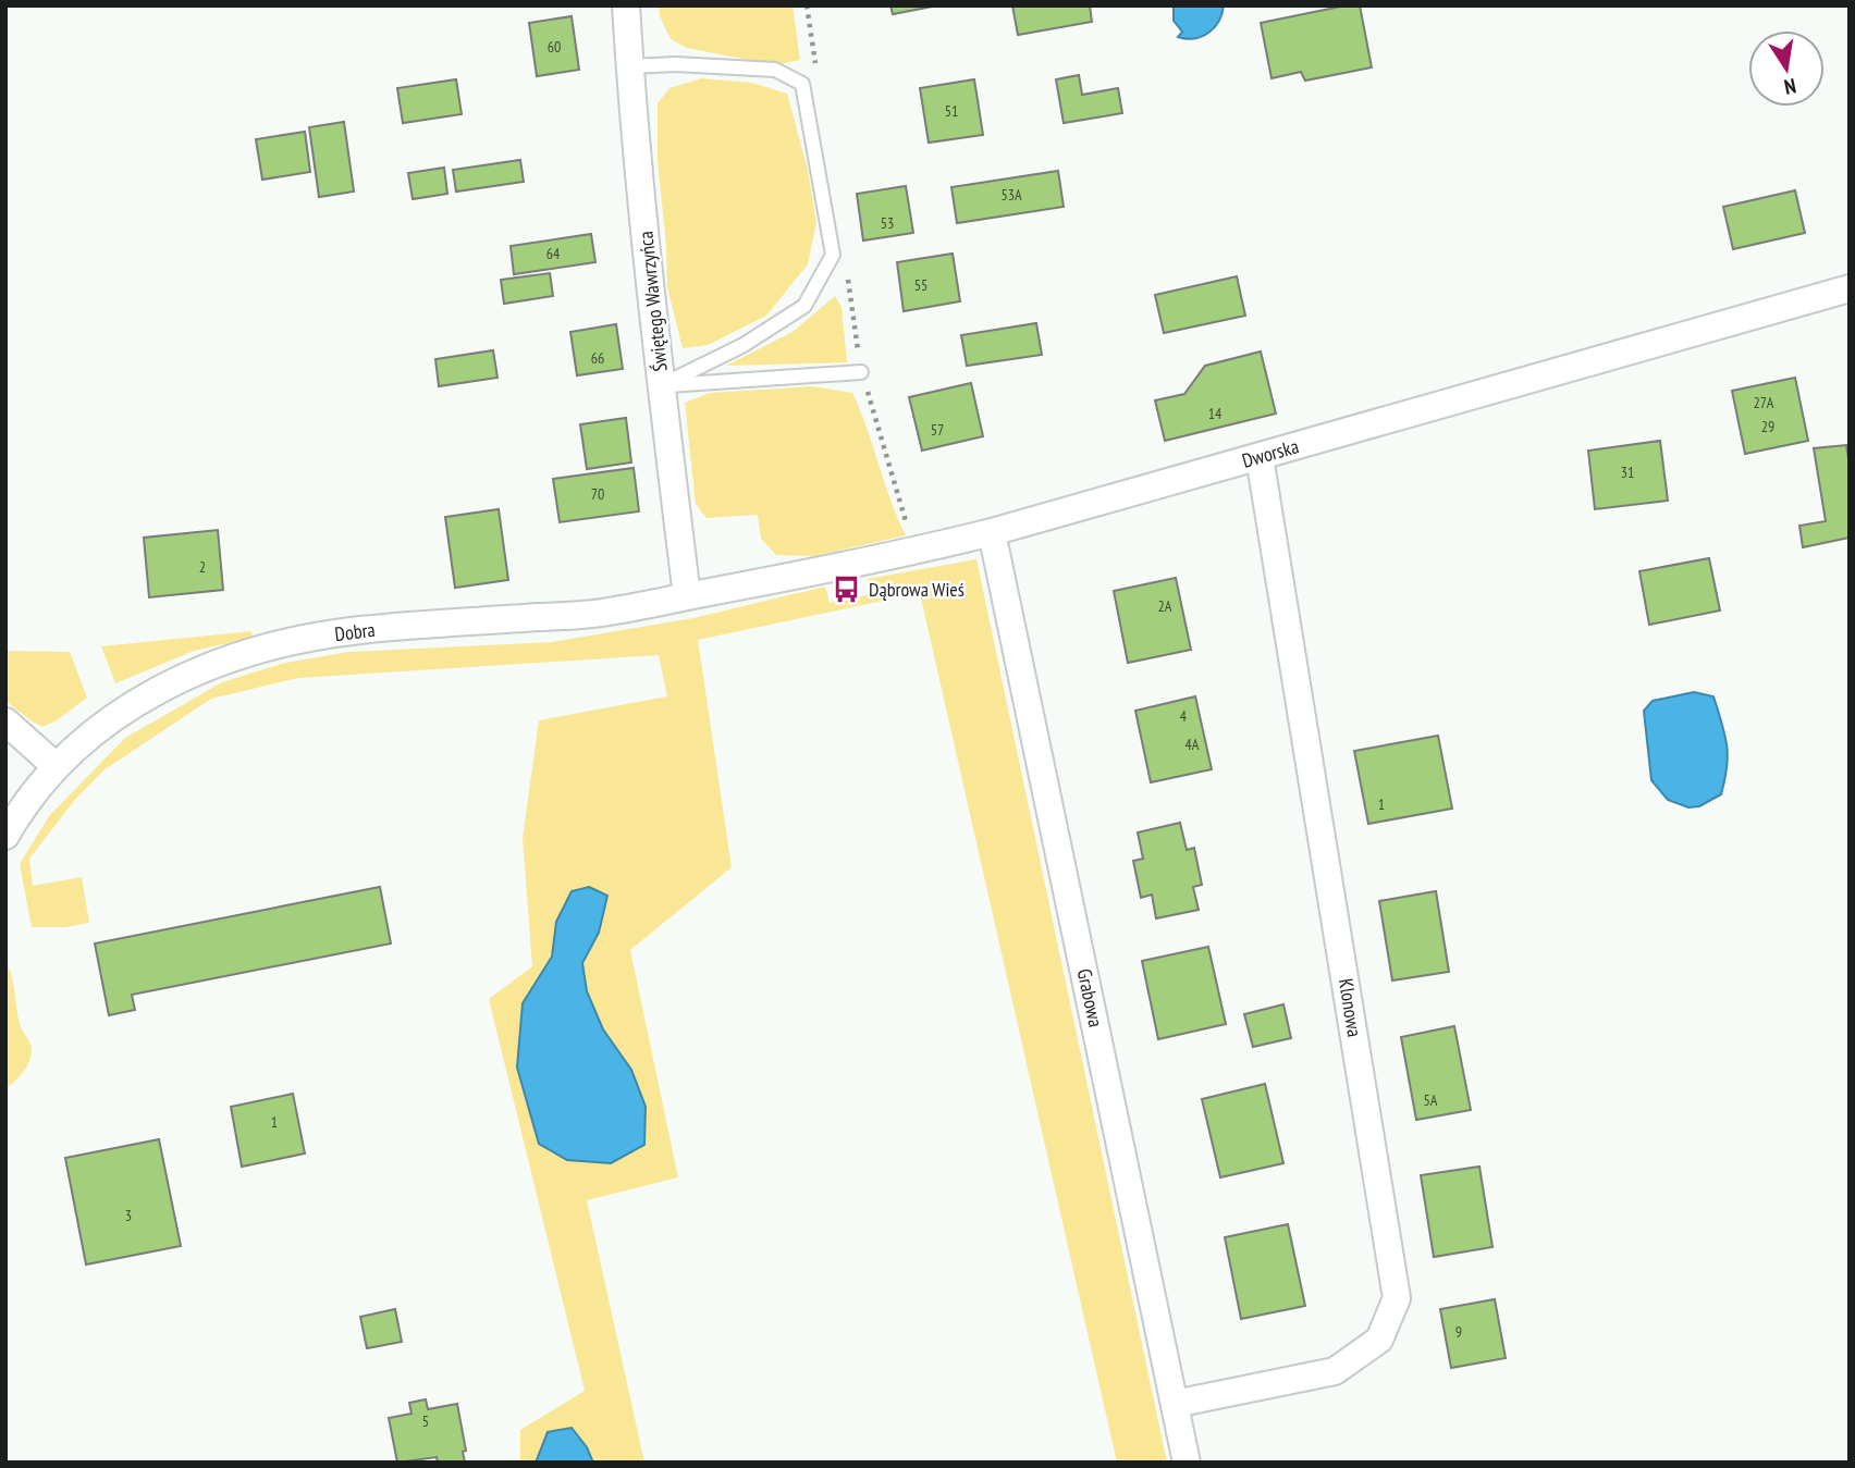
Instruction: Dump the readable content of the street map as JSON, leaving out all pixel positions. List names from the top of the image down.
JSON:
{
  "streets": {
    "street": [
      "Świętego Wawrzyńca",
      "Dworska",
      "Dobra",
      "Grabowa",
      "Klonowa"
    ]
  },
  "crossings": [
    ["Świętego Wawrzyńca", "Dworska"],
    ["Świętego Wawrzyńca", "Dobra"],
    ["Dworska", "Dobra"],
    ["Dworska", "Grabowa"],
    ["Dworska", "Klonowa"],
    ["Grabowa", "Klonowa"]
  ],
  "places": {
    "bus stop": ["Dąbrowa Wieś"]
  },
  "house_numbers": [
    "60",
    "51",
    "53A",
    "53",
    "64",
    "55",
    "66",
    "27A",
    "14",
    "29",
    "57",
    "31",
    "70",
    "2",
    "2A",
    "4",
    "4A",
    "1",
    "5A",
    "1",
    "3",
    "9",
    "5"
  ],
  "north": "bottom"
}
